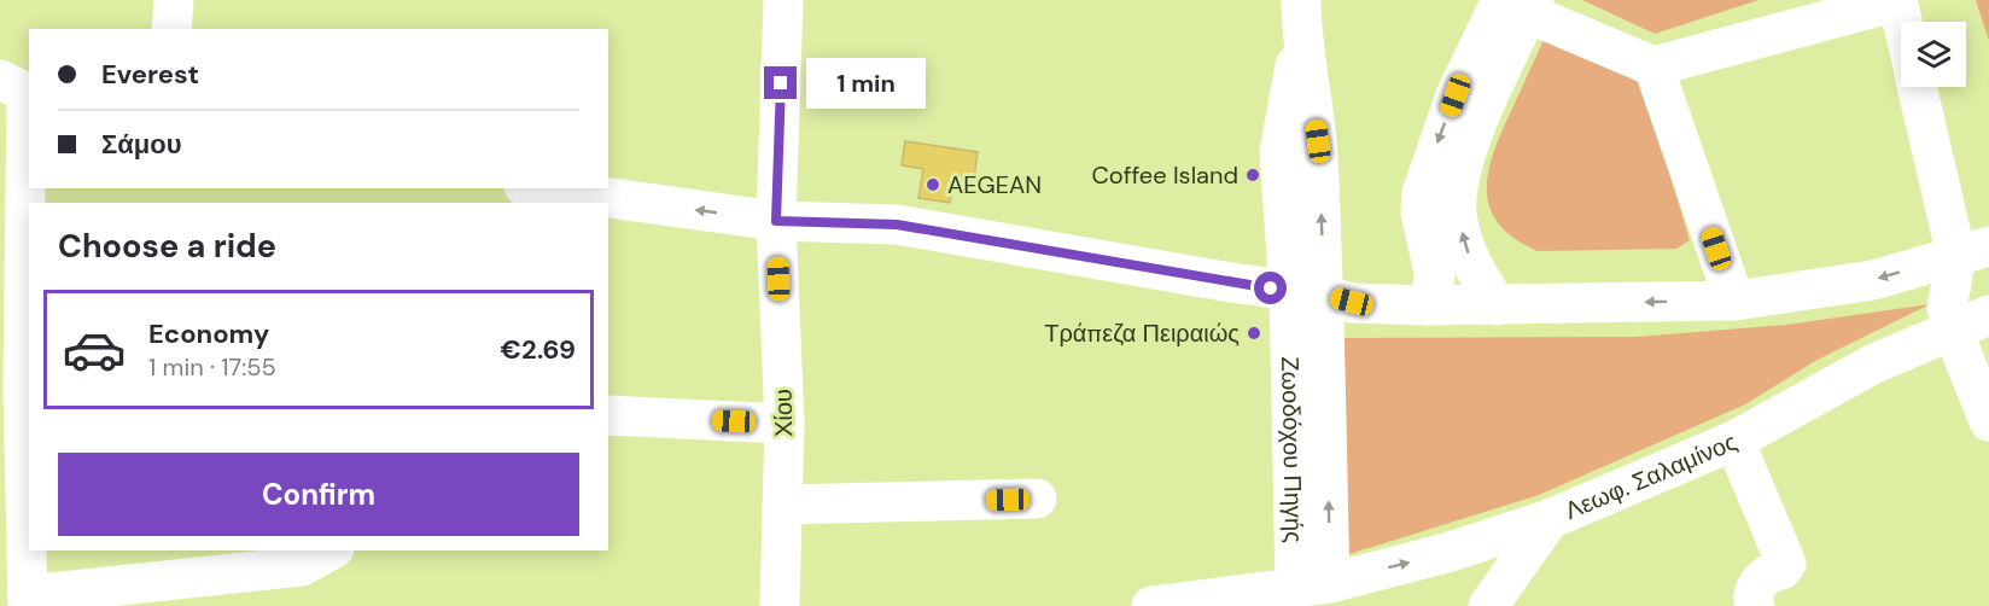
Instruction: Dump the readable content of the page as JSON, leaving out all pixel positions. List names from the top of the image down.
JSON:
{
  "streets": {
    "street": ["Χίου", "Ζωοδόχου Πηγής", "Λεωφ. Σαλαμίνος"]
  },
  "crossings": [
    ["Ζωοδόχου Πηγής", "Λεωφ. Σαλαμίνος"]
  ],
  "places": ["Coffee Island", "AEGEAN", "Τράπεζα Πειραιώς"],
  "page": {
    "banner": ["Everest", "Σάμου"],
    "bubble": "1 min",
    "heading": "Choose a ride",
    "list": [
      {
        "name": "Economy",
        "note": "1 min · 17:55",
        "value": "€2.69"
      }
    ],
    "buttons": "Confirm"
  }
}
